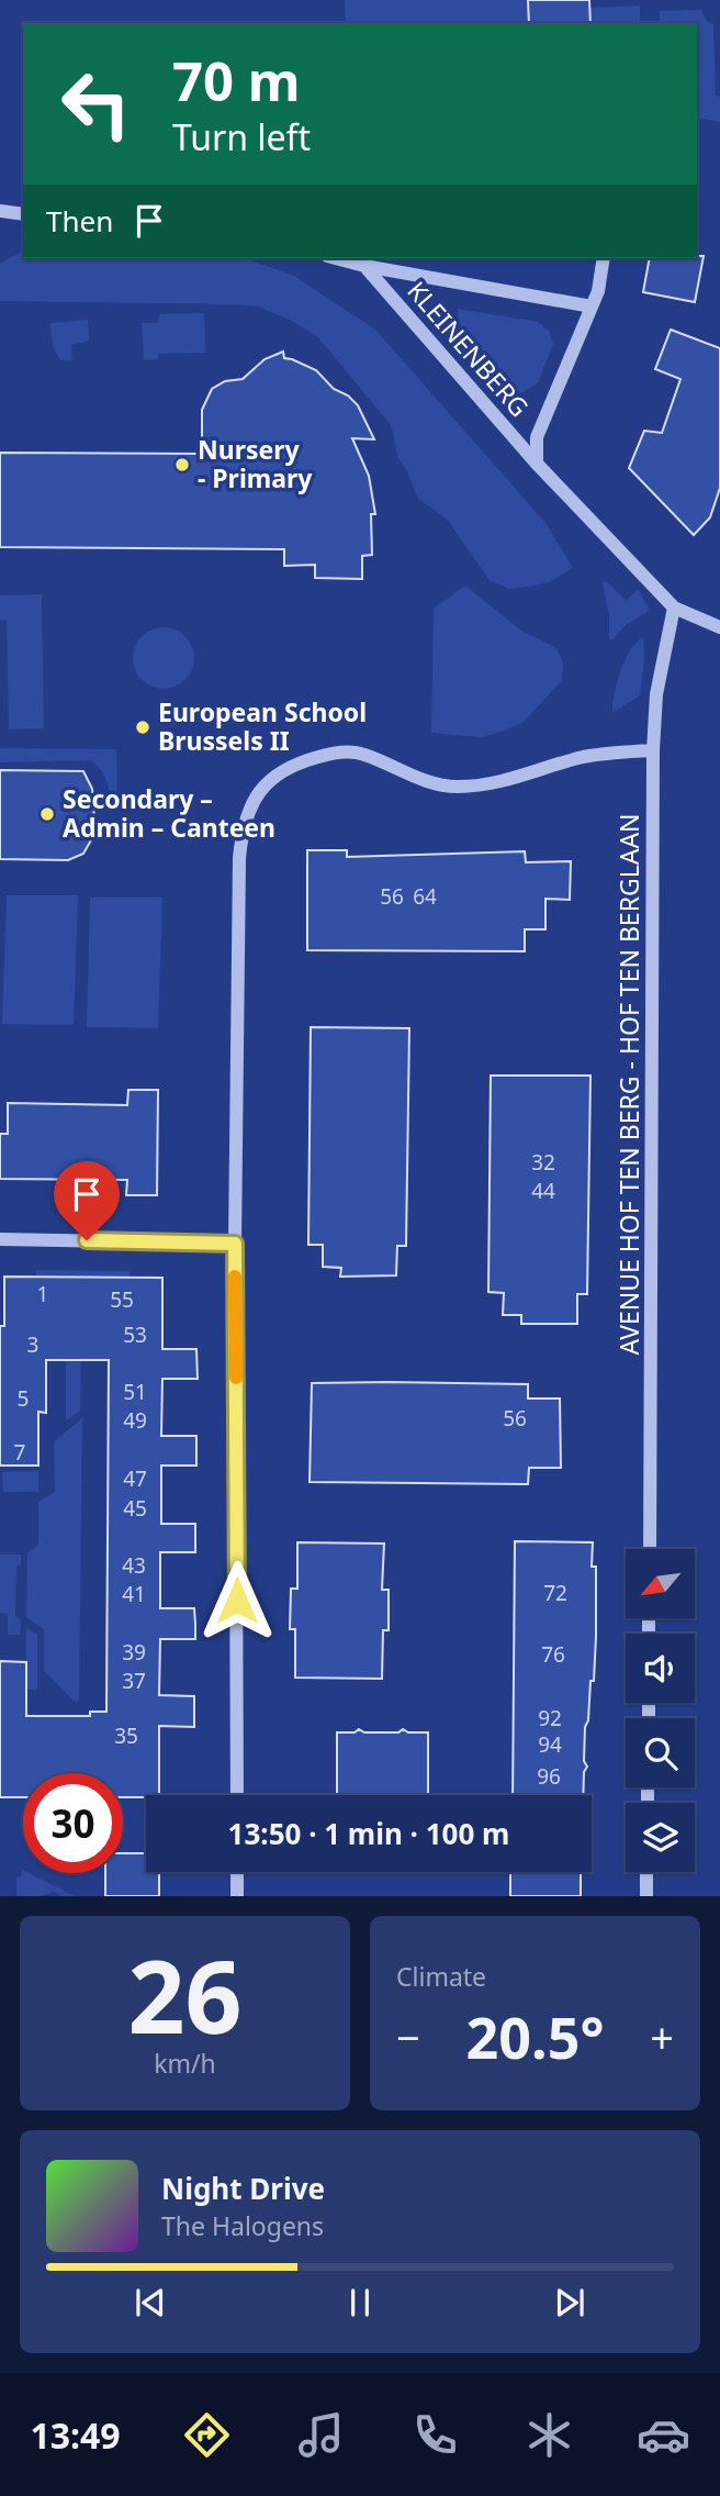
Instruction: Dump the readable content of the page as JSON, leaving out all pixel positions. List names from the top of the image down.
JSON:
{
  "streets": {
    "street": ["KLEINENBERG", "AVENUE HOF TEN BERG - HOF TEN BERGLAAN"]
  },
  "crossings": [
    ["KLEINENBERG", "AVENUE HOF TEN BERG - HOF TEN BERGLAAN"]
  ],
  "places": ["Nursery - Primary", "European School Brussels II", "Secondary – Admin – Canteen"],
  "house_numbers": [
    "56",
    "64",
    "32",
    "44",
    "1",
    "55",
    "53",
    "3",
    "51",
    "5",
    "56",
    "49",
    "7",
    "47",
    "45",
    "43",
    "72",
    "41",
    "39",
    "76",
    "37",
    "92",
    "35",
    "94",
    "96"
  ],
  "north": "bottom left",
  "page": {
    "turn": ["70 m", "Turn left"],
    "then": "Then",
    "limit": "30",
    "trip": "13:50 · 1 min · 100 m",
    "tile": [
      ["26", "km/h"],
      "Climate"
    ],
    "heat": ["−", "20.5°", "+"],
    "song": ["Night Drive", "The Halogens"],
    "tabs": "13:49"
  }
}
